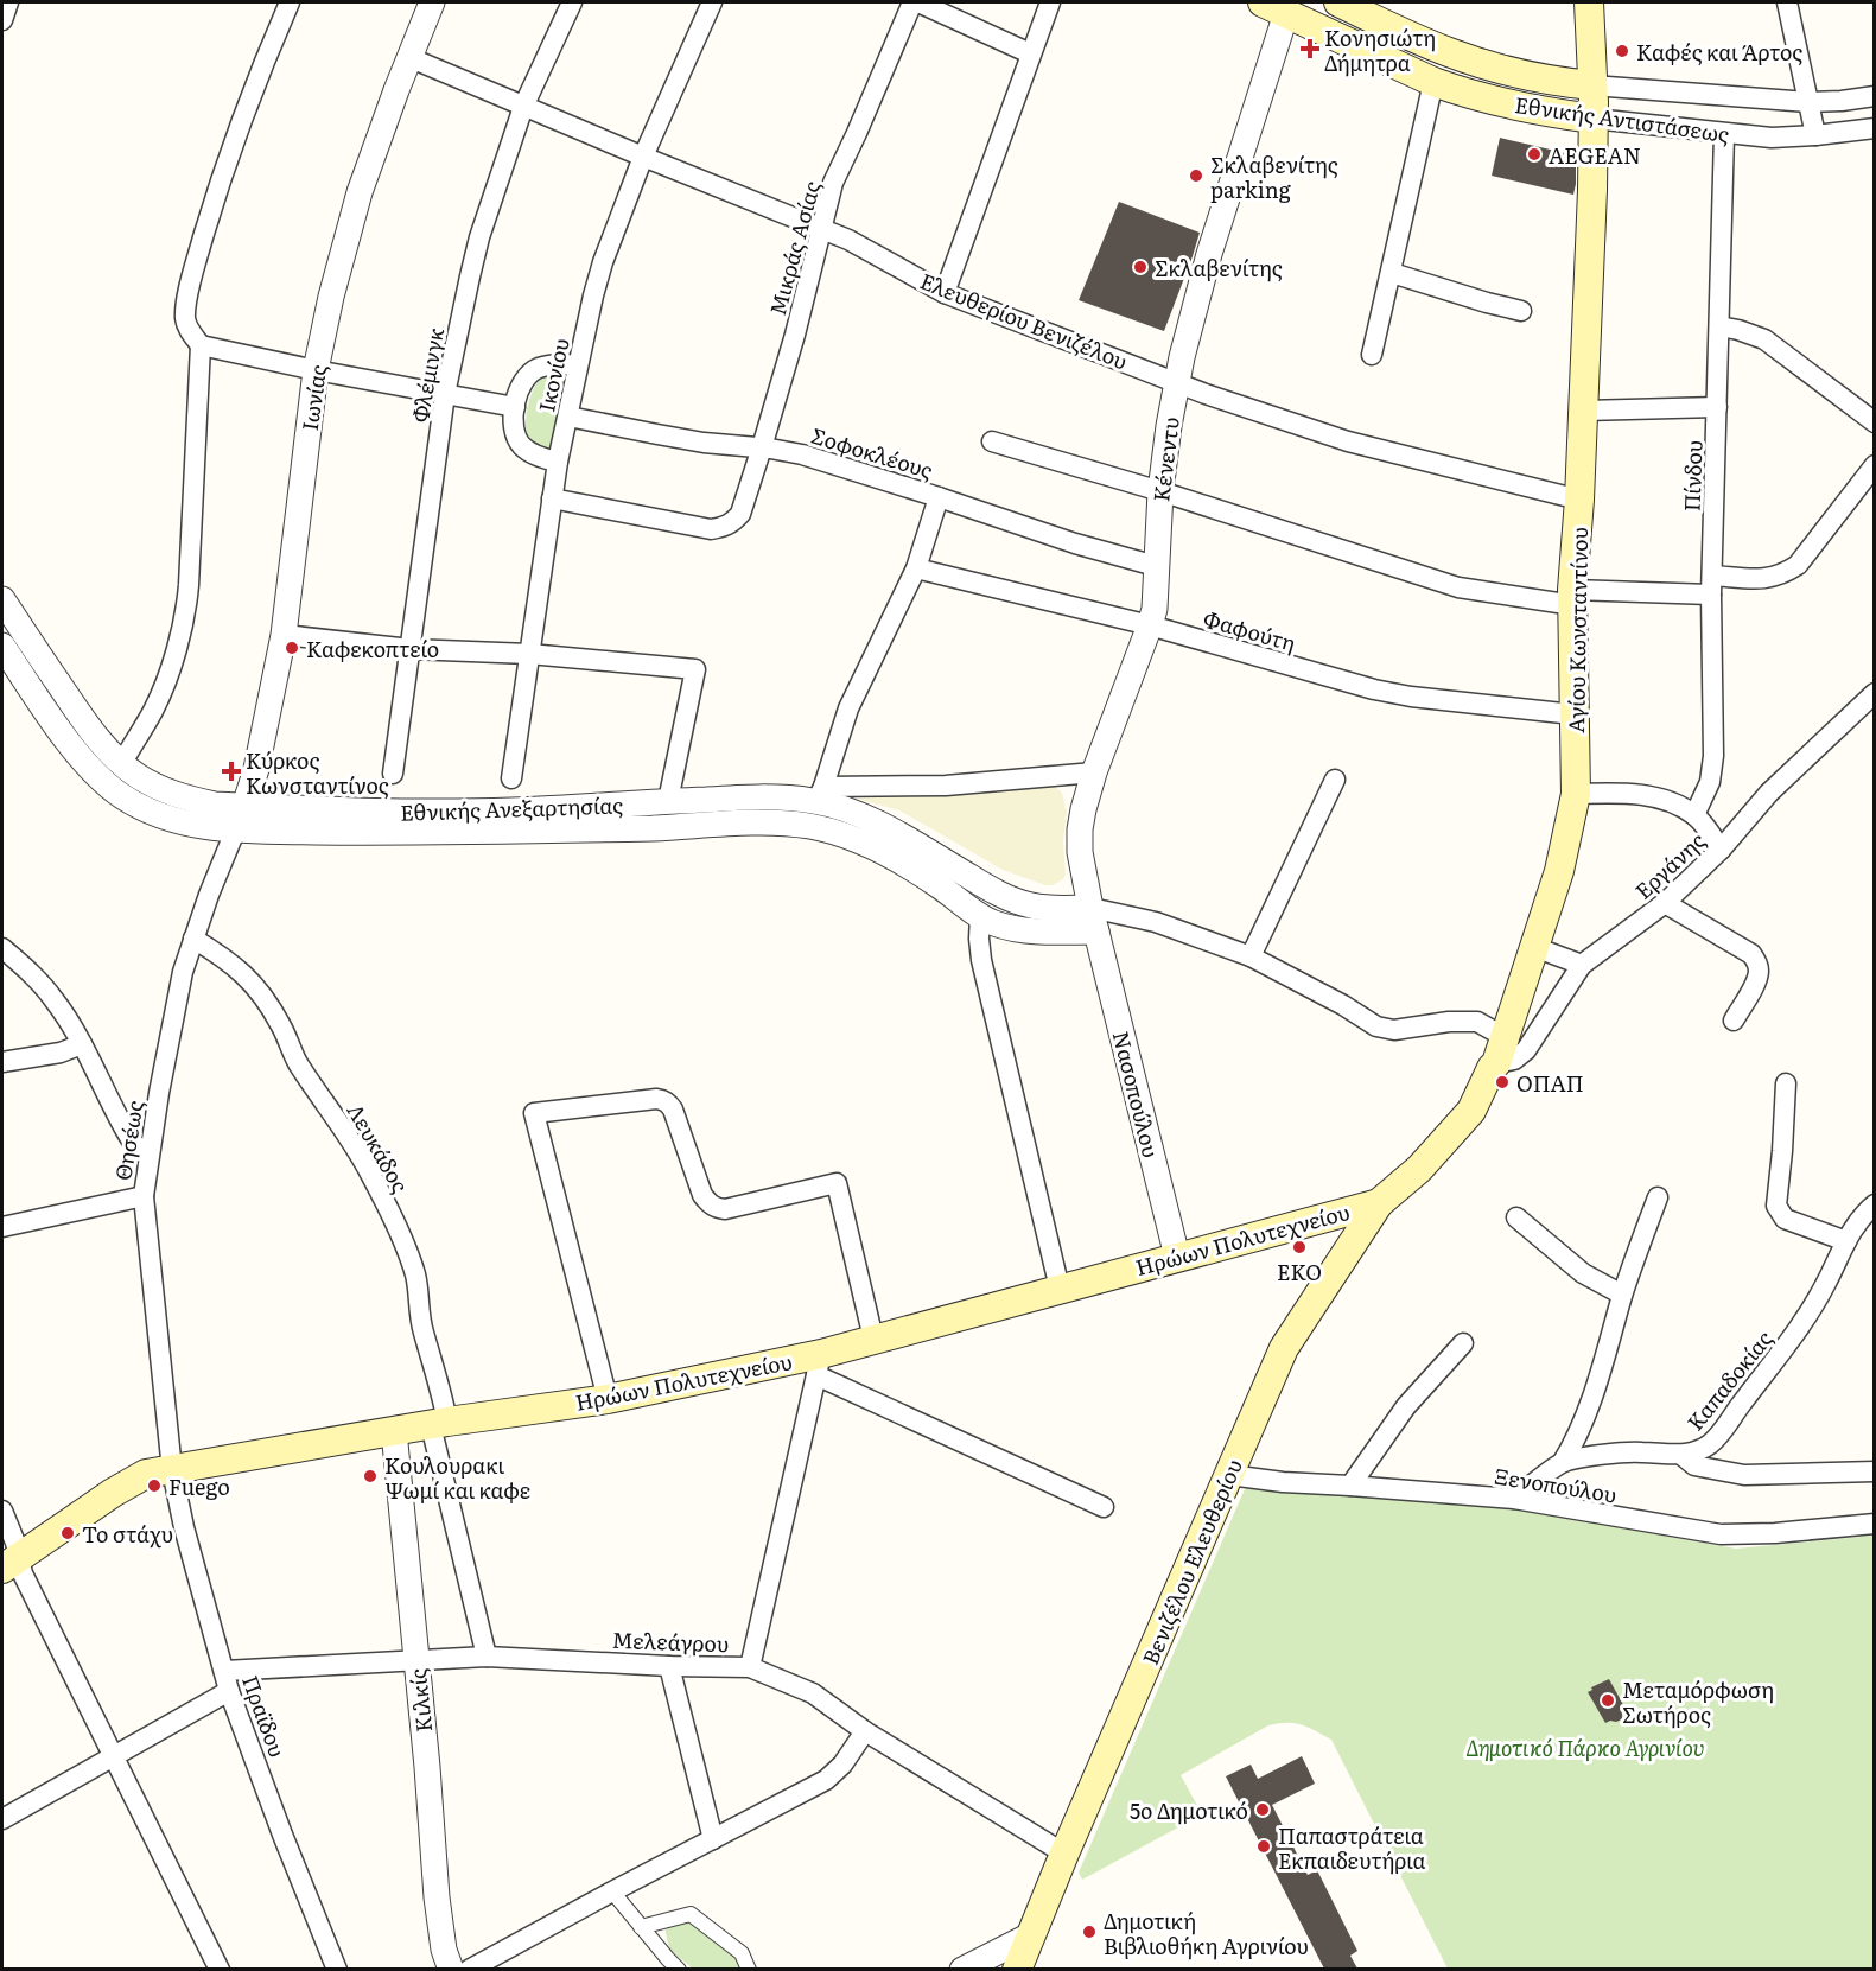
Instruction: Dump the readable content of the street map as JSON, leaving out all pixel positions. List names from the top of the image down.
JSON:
{
  "streets": {
    "main road": [
      "Εθνικής Αντιστάσεως",
      "Αγίου Κωνσταντίνου",
      "Ηρώων Πολυτεχνείου",
      "Βενιζέλου Ελευθερίου"
    ],
    "street": [
      "Μικράς Ασίας",
      "Ελευθερίου Βενιζέλου",
      "Φλέμινγκ",
      "Ικονίου",
      "Ιωνίας",
      "Σοφοκλέους",
      "Κένεντυ",
      "Πίνδου",
      "Φαφούτη",
      "Εθνικής Ανεξαρτησίας",
      "Εργάνης",
      "Νασοπούλου",
      "Θησέως",
      "Λευκάδος",
      "Καπαδοκίας",
      "Ξενοπούλου",
      "Μελεάγρου",
      "Κιλκίς",
      "Πραϊδου"
    ]
  },
  "crossings": [
    ["Εθνικής Αντιστάσεως", "Κένεντυ"],
    ["Εθνικής Αντιστάσεως", "Πίνδου"],
    ["Εθνικής Αντιστάσεως", "Αγίου Κωνσταντίνου"],
    ["Μικράς Ασίας", "Ελευθερίου Βενιζέλου"],
    ["Μικράς Ασίας", "Ικονίου"],
    ["Μικράς Ασίας", "Σοφοκλέους"],
    ["Ελευθερίου Βενιζέλου", "Φλέμινγκ"],
    ["Ελευθερίου Βενιζέλου", "Ικονίου"],
    ["Ελευθερίου Βενιζέλου", "Ιωνίας"],
    ["Ελευθερίου Βενιζέλου", "Κένεντυ"],
    ["Ελευθερίου Βενιζέλου", "Αγίου Κωνσταντίνου"],
    ["Ικονίου", "Σοφοκλέους"],
    ["Ιωνίας", "Εθνικής Ανεξαρτησίας"],
    ["Ιωνίας", "Θησέως"],
    ["Σοφοκλέους", "Κένεντυ"],
    ["Κένεντυ", "Φαφούτη"],
    ["Κένεντυ", "Εθνικής Ανεξαρτησίας"],
    ["Κένεντυ", "Νασοπούλου"],
    ["Φαφούτη", "Αγίου Κωνσταντίνου"],
    ["Αγίου Κωνσταντίνου", "Εργάνης"],
    ["Αγίου Κωνσταντίνου", "Ηρώων Πολυτεχνείου"],
    ["Αγίου Κωνσταντίνου", "Βενιζέλου Ελευθερίου"],
    ["Εθνικής Ανεξαρτησίας", "Νασοπούλου"],
    ["Εθνικής Ανεξαρτησίας", "Θησέως"],
    ["Νασοπούλου", "Ηρώων Πολυτεχνείου"],
    ["Θησέως", "Λευκάδος"],
    ["Θησέως", "Ηρώων Πολυτεχνείου"],
    ["Θησέως", "Πραϊδου"],
    ["Λευκάδος", "Ηρώων Πολυτεχνείου"],
    ["Λευκάδος", "Μελεάγρου"],
    ["Ηρώων Πολυτεχνείου", "Βενιζέλου Ελευθερίου"],
    ["Ηρώων Πολυτεχνείου", "Κιλκίς"],
    ["Ηρώων Πολυτεχνείου", "Πραϊδου"],
    ["Καπαδοκίας", "Ξενοπούλου"],
    ["Ξενοπούλου", "Βενιζέλου Ελευθερίου"],
    ["Βενιζέλου Ελευθερίου", "Μελεάγρου"],
    ["Μελεάγρου", "Κιλκίς"],
    ["Μελεάγρου", "Πραϊδου"]
  ],
  "parks": ["Δημοτικό Πάρκο Αγρινίου"],
  "places": {
    "health": ["Κονησιώτη Δήμητρα", "Κύρκος Κωνσταντίνος"],
    "other": [
      "Καφές και Άρτος",
      "AEGEAN",
      "Σκλαβενίτης parking",
      "Σκλαβενίτης",
      "Καφεκοπτείο",
      "ΟΠΑΠ",
      "EKO",
      "Κουλουρακι Ψωμί και καφε",
      "Fuego",
      "Το στάχυ",
      "Μεταμόρφωση Σωτήρος",
      "5ο Δημοτικό",
      "Παπαστράτεια Εκπαιδευτήρια",
      "Δημοτική Βιβλιοθήκη Αγρινίου"
    ]
  }
}
